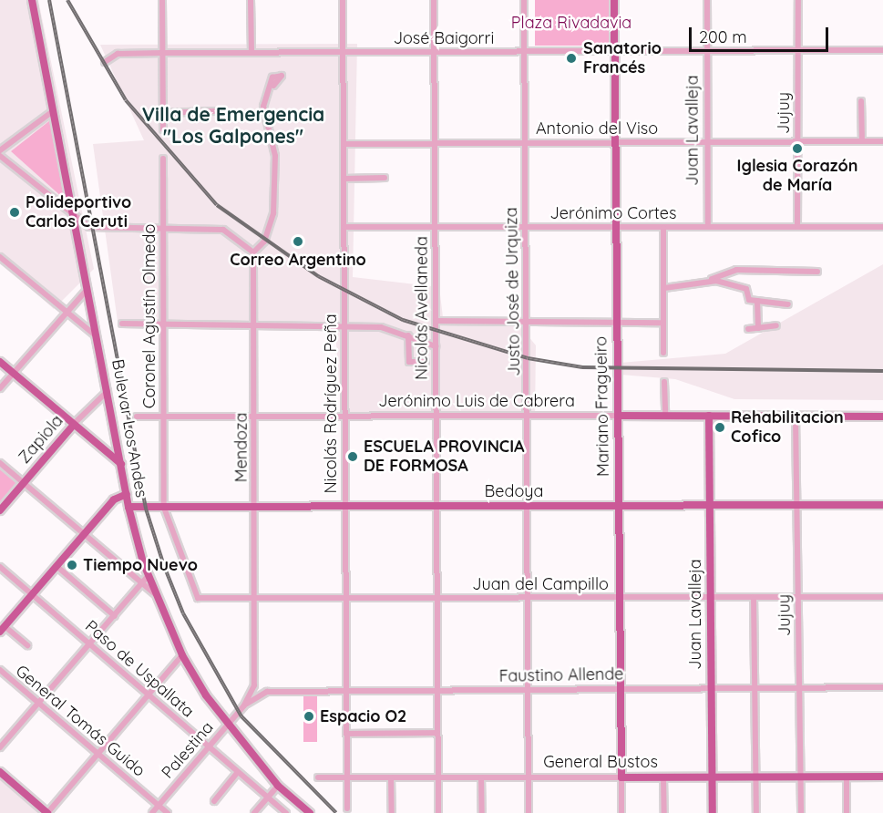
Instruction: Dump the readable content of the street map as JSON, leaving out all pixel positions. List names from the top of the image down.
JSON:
{
  "streets": {
    "main road": [
      "Juan Lavalleja",
      "Jerónimo Luis de Cabrera",
      "Mariano Fragueiro",
      "Bulevar Los Andes",
      "Zapiola",
      "Bedoya",
      "General Bustos"
    ],
    "street": [
      "José Baigorri",
      "Jujuy",
      "Antonio del Viso",
      "Jerónimo Cortes",
      "Justo José de Urquiza",
      "Nicolás Avellaneda",
      "Coronel Agustín Olmedo",
      "Nicolás Rodríguez Peña",
      "Mendoza",
      "Juan del Campillo",
      "Paso de Uspallata",
      "Faustino Allende",
      "General Tomás Guido",
      "Palestina"
    ]
  },
  "crossings": [
    ["José Baigorri", "Jujuy"],
    ["José Baigorri", "Juan Lavalleja"],
    ["José Baigorri", "Justo José de Urquiza"],
    ["José Baigorri", "Nicolás Avellaneda"],
    ["José Baigorri", "Nicolás Rodríguez Peña"],
    ["José Baigorri", "Mariano Fragueiro"],
    ["Jujuy", "Antonio del Viso"],
    ["Jujuy", "Jerónimo Cortes"],
    ["Jujuy", "Jerónimo Luis de Cabrera"],
    ["Jujuy", "Bedoya"],
    ["Jujuy", "Juan del Campillo"],
    ["Jujuy", "Faustino Allende"],
    ["Jujuy", "General Bustos"],
    ["Antonio del Viso", "Juan Lavalleja"],
    ["Antonio del Viso", "Justo José de Urquiza"],
    ["Antonio del Viso", "Nicolás Avellaneda"],
    ["Antonio del Viso", "Nicolás Rodríguez Peña"],
    ["Antonio del Viso", "Mariano Fragueiro"],
    ["Juan Lavalleja", "Jerónimo Cortes"],
    ["Juan Lavalleja", "Jerónimo Luis de Cabrera"],
    ["Juan Lavalleja", "Bedoya"],
    ["Juan Lavalleja", "Juan del Campillo"],
    ["Juan Lavalleja", "Faustino Allende"],
    ["Juan Lavalleja", "General Bustos"],
    ["Jerónimo Cortes", "Justo José de Urquiza"],
    ["Jerónimo Cortes", "Nicolás Avellaneda"],
    ["Jerónimo Cortes", "Nicolás Rodríguez Peña"],
    ["Jerónimo Cortes", "Mariano Fragueiro"],
    ["Justo José de Urquiza", "Jerónimo Luis de Cabrera"],
    ["Justo José de Urquiza", "Bedoya"],
    ["Justo José de Urquiza", "Juan del Campillo"],
    ["Justo José de Urquiza", "Faustino Allende"],
    ["Justo José de Urquiza", "General Bustos"],
    ["Nicolás Avellaneda", "Jerónimo Luis de Cabrera"],
    ["Nicolás Avellaneda", "Bedoya"],
    ["Nicolás Avellaneda", "Juan del Campillo"],
    ["Nicolás Avellaneda", "Faustino Allende"],
    ["Nicolás Avellaneda", "General Bustos"],
    ["Coronel Agustín Olmedo", "Jerónimo Luis de Cabrera"],
    ["Coronel Agustín Olmedo", "Bedoya"],
    ["Coronel Agustín Olmedo", "Juan del Campillo"],
    ["Jerónimo Luis de Cabrera", "Nicolás Rodríguez Peña"],
    ["Jerónimo Luis de Cabrera", "Mariano Fragueiro"],
    ["Jerónimo Luis de Cabrera", "Mendoza"],
    ["Nicolás Rodríguez Peña", "Bedoya"],
    ["Nicolás Rodríguez Peña", "Juan del Campillo"],
    ["Nicolás Rodríguez Peña", "Faustino Allende"],
    ["Nicolás Rodríguez Peña", "General Bustos"],
    ["Mariano Fragueiro", "Bedoya"],
    ["Mariano Fragueiro", "Juan del Campillo"],
    ["Mariano Fragueiro", "Faustino Allende"],
    ["Mariano Fragueiro", "General Bustos"],
    ["Bulevar Los Andes", "Zapiola"],
    ["Bulevar Los Andes", "Bedoya"],
    ["Bulevar Los Andes", "Palestina"],
    ["Mendoza", "Bedoya"],
    ["Mendoza", "Juan del Campillo"],
    ["Mendoza", "Palestina"],
    ["Paso de Uspallata", "Palestina"],
    ["General Tomás Guido", "Palestina"]
  ],
  "districts": ["Villa de Emergencia \"Los Galpones\""],
  "parks": ["Plaza Rivadavia"],
  "places": [
    "Sanatorio Francés",
    "Iglesia Corazón de María",
    "Polideportivo Carlos Ceruti",
    "Correo Argentino",
    "Rehabilitacion Cofico",
    "ESCUELA PROVINCIA DE FORMOSA",
    "Tiempo Nuevo",
    "Espacio O2"
  ],
  "scale_bar": "200 m"
}
